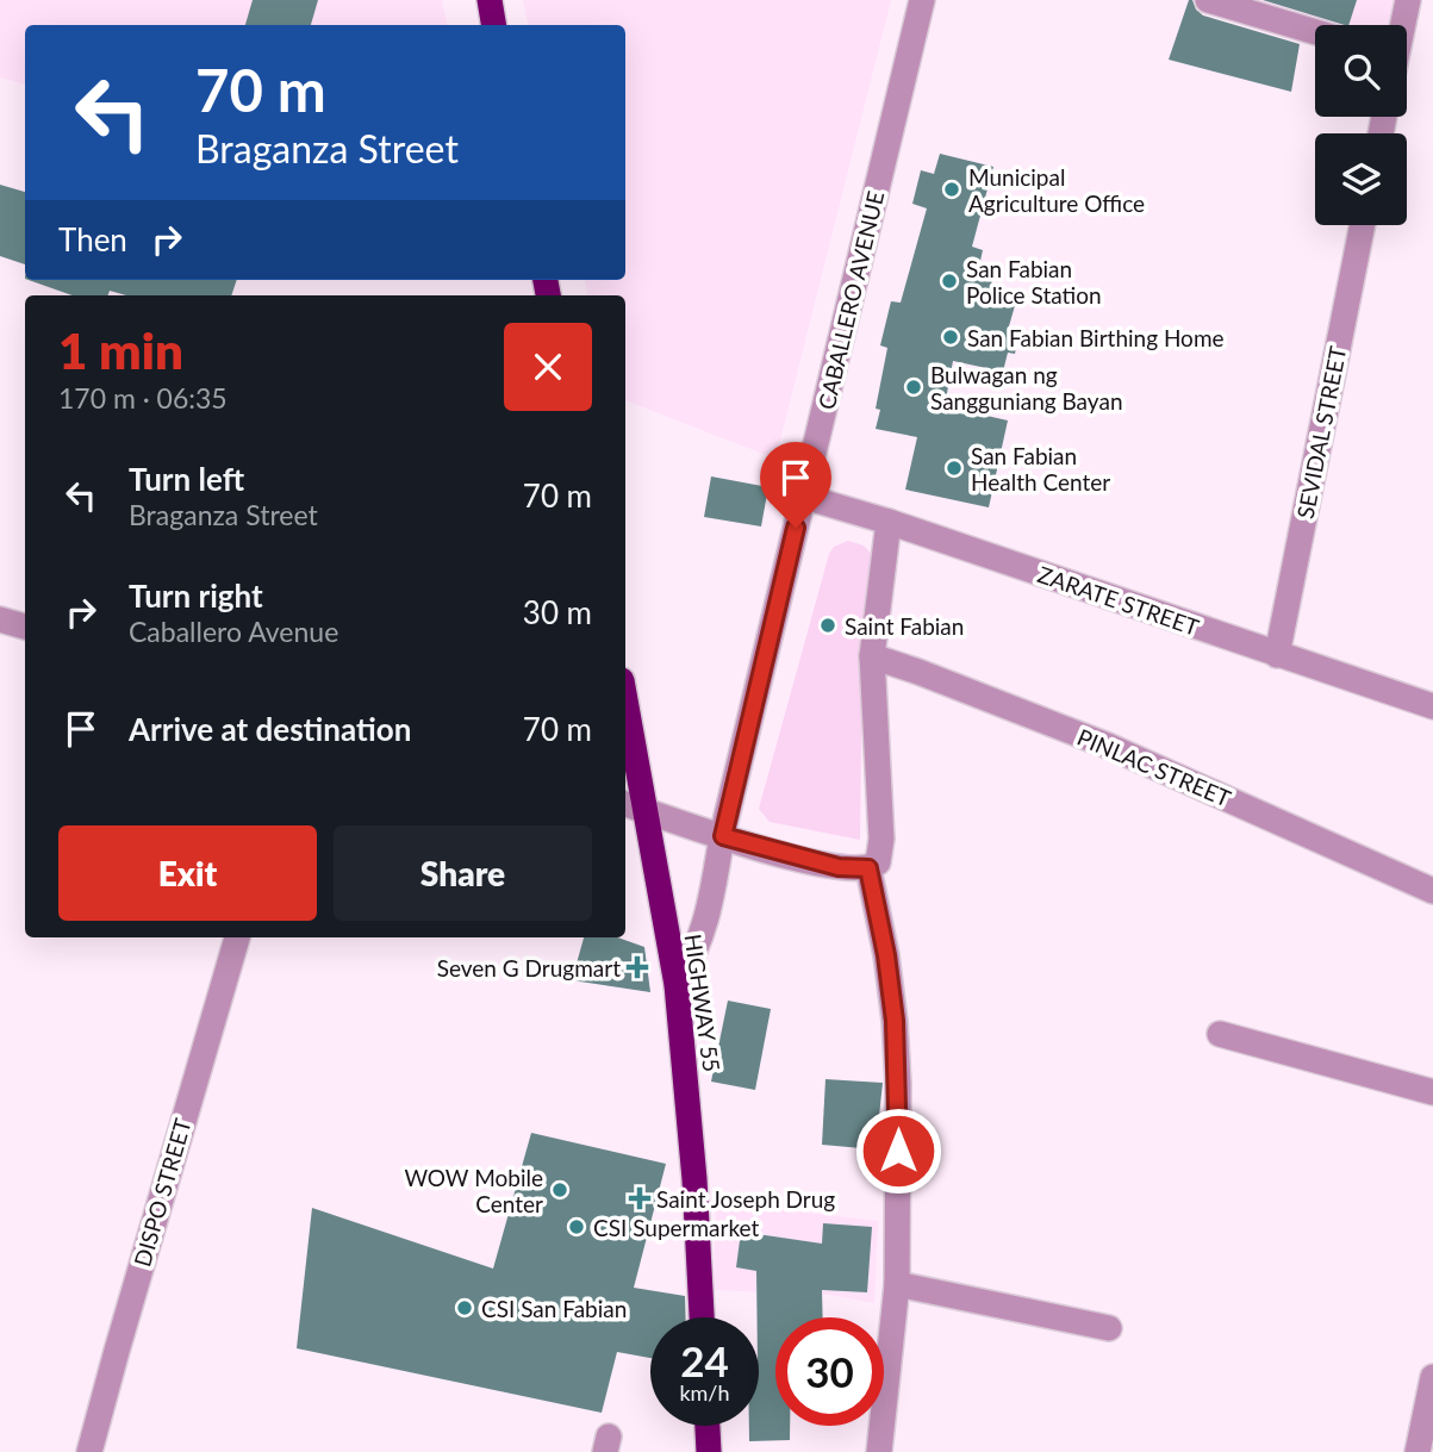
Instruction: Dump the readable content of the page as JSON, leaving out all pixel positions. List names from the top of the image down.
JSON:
{
  "streets": {
    "highway": ["HIGHWAY 55"],
    "street": [
      "CABALLERO AVENUE",
      "SEVIDAL STREET",
      "ZARATE STREET",
      "PINLAC STREET",
      "DISPO STREET"
    ]
  },
  "crossings": [
    ["CABALLERO AVENUE", "ZARATE STREET"],
    ["CABALLERO AVENUE", "HIGHWAY 55"],
    ["SEVIDAL STREET", "ZARATE STREET"]
  ],
  "places": {
    "other": [
      "Municipal Agriculture Office",
      "San Fabian Police Station",
      "San Fabian Birthing Home",
      "Bulwagan ng Sangguniang Bayan",
      "San Fabian Health Center",
      "Saint Fabian",
      "WOW Mobile Center",
      "CSI Supermarket",
      "CSI San Fabian"
    ],
    "health": ["Seven G Drugmart", "Saint Joseph Drug"]
  },
  "page": {
    "turn": ["70 m", "Braganza Street"],
    "then": "Then",
    "heading": ["1 min", "170 m · 06:35"],
    "list": [
      {
        "name": "Turn left",
        "note": "Braganza Street",
        "value": "70 m"
      },
      {
        "name": "Turn right",
        "note": "Caballero Avenue",
        "value": "30 m"
      },
      {
        "name": "Arrive at destination",
        "value": "70 m"
      }
    ],
    "buttons": ["Exit", "Share"],
    "speed": "24 km/h",
    "limit": "30"
  }
}
